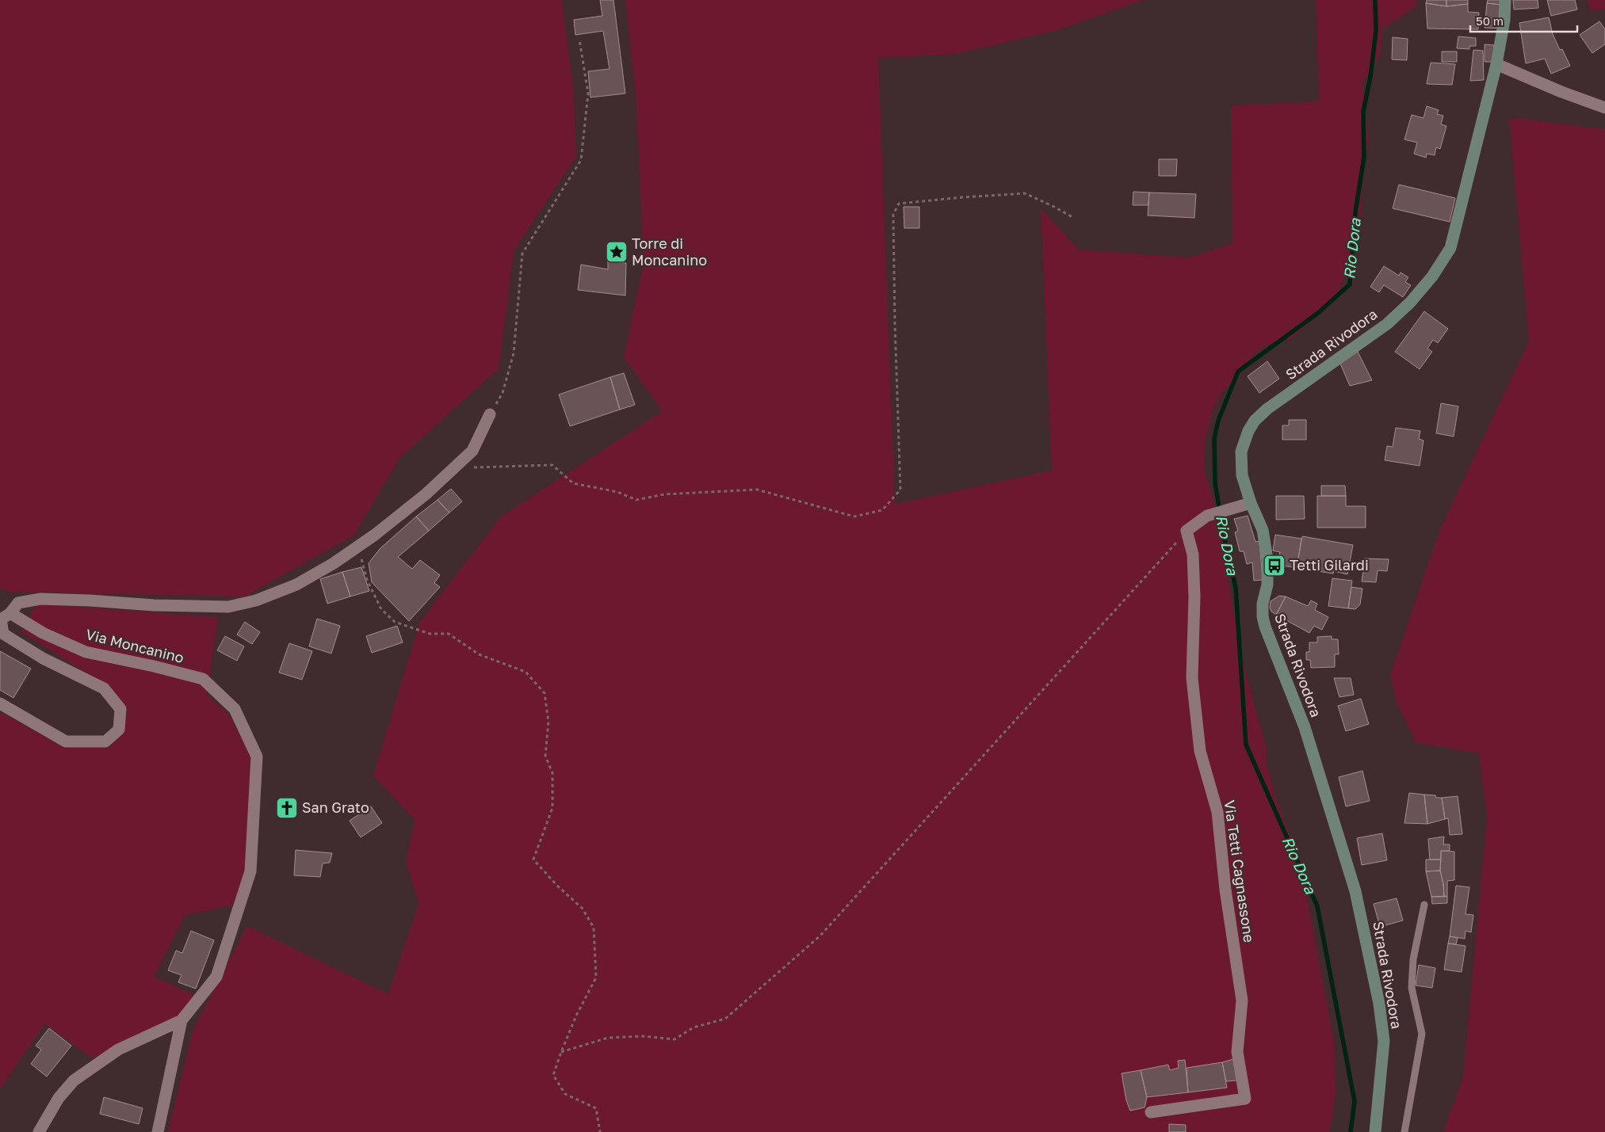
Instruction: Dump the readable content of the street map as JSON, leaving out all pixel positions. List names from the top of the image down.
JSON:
{
  "streets": {
    "street": ["Strada Rivodora", "Via Moncanino", "Via Tetti Cagnassone"]
  },
  "water": ["Rio Dora"],
  "places": {
    "place": ["Torre di Moncanino"],
    "bus stop": ["Tetti Gilardi"],
    "church": ["San Grato"]
  },
  "scale_bar": "50 m"
}
